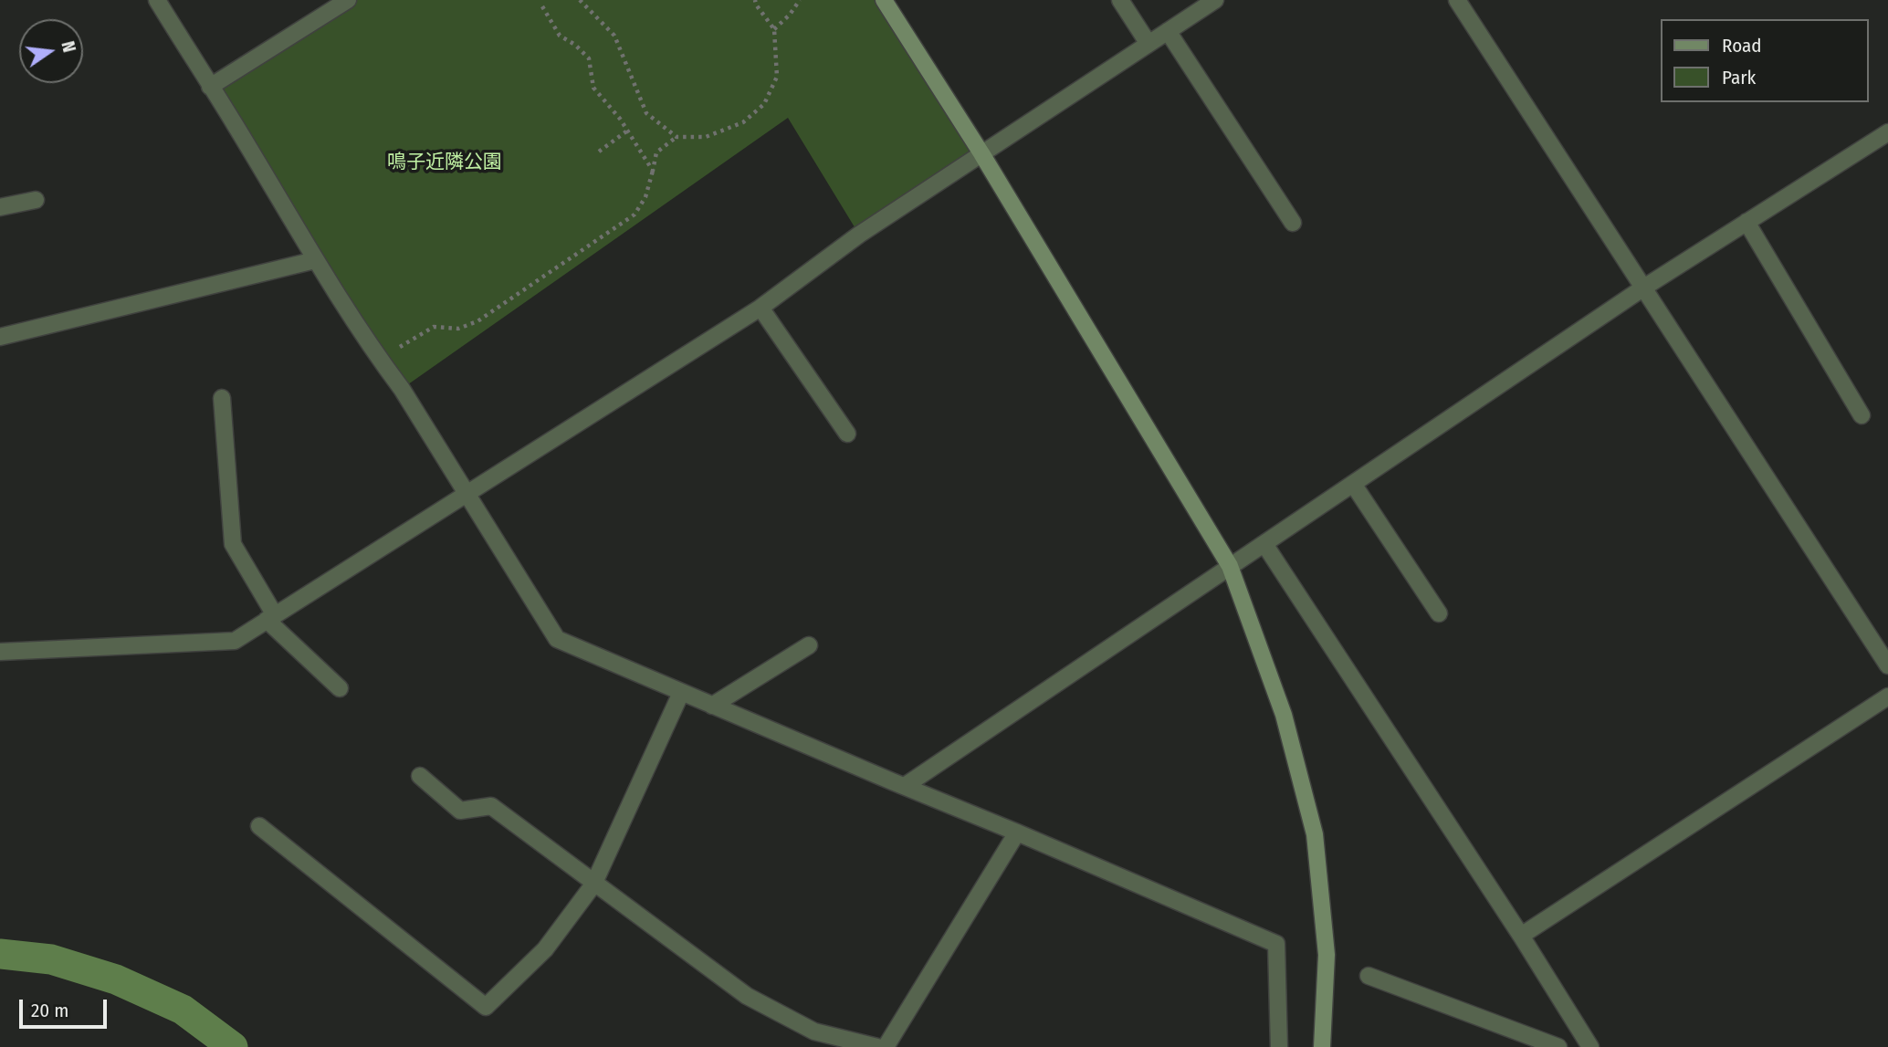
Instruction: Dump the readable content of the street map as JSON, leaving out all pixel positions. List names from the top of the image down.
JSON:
{
  "parks": ["鳴子近隣公園"],
  "legend": ["Road", "Park"],
  "scale_bar": "20 m",
  "north": "right"
}
